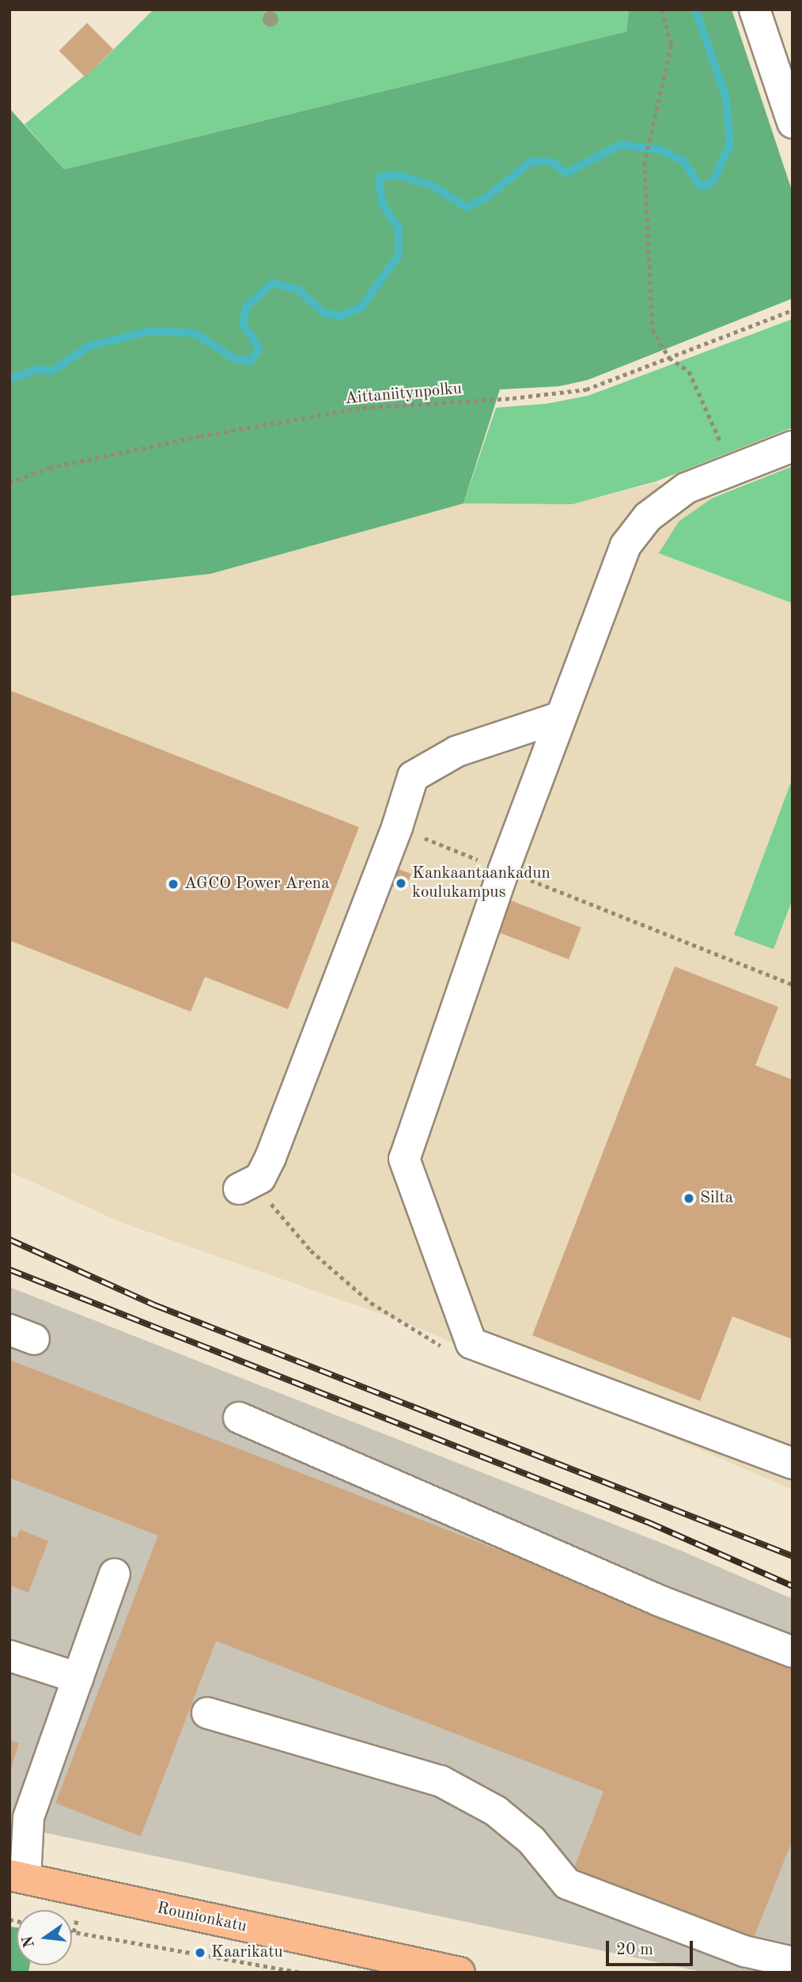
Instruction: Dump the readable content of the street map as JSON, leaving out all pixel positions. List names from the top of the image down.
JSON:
{
  "streets": {
    "main road": ["Rounionkatu"],
    "path": ["Aittaniitynpolku"]
  },
  "places": [
    "Kankaantaankadun koulukampus",
    "AGCO Power Arena",
    "Silta",
    "Kaarikatu"
  ],
  "scale_bar": "20 m",
  "north": "left"
}
